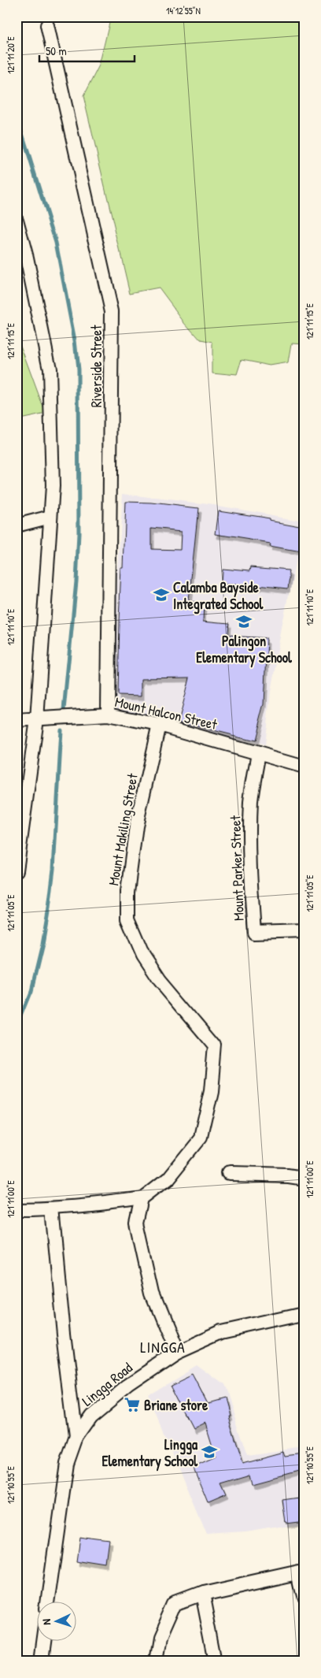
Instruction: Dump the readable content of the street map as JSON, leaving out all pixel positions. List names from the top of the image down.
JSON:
{
  "streets": {
    "street": [
      "Riverside Street",
      "Mount Halcon Street",
      "Mount Makiling Street",
      "Mount Parker Street",
      "Lingga Road"
    ]
  },
  "crossings": [
    ["Riverside Street", "Mount Halcon Street"],
    ["Mount Halcon Street", "Mount Makiling Street"],
    ["Mount Halcon Street", "Mount Parker Street"]
  ],
  "districts": ["LINGGA"],
  "places": {
    "school or university": ["Calamba Bayside Integrated School", "Palingon Elementary School", "Lingga Elementary School"],
    "supermarket": ["Briane store"]
  },
  "scale_bar": "50 m",
  "north": "left",
  "coordinates": [
    "14°12'55\"N",
    "121°11'20\"E",
    "121°11'15\"E",
    "121°11'10\"E",
    "121°11'05\"E",
    "121°11'00\"E",
    "121°10'55\"E"
  ]
}
